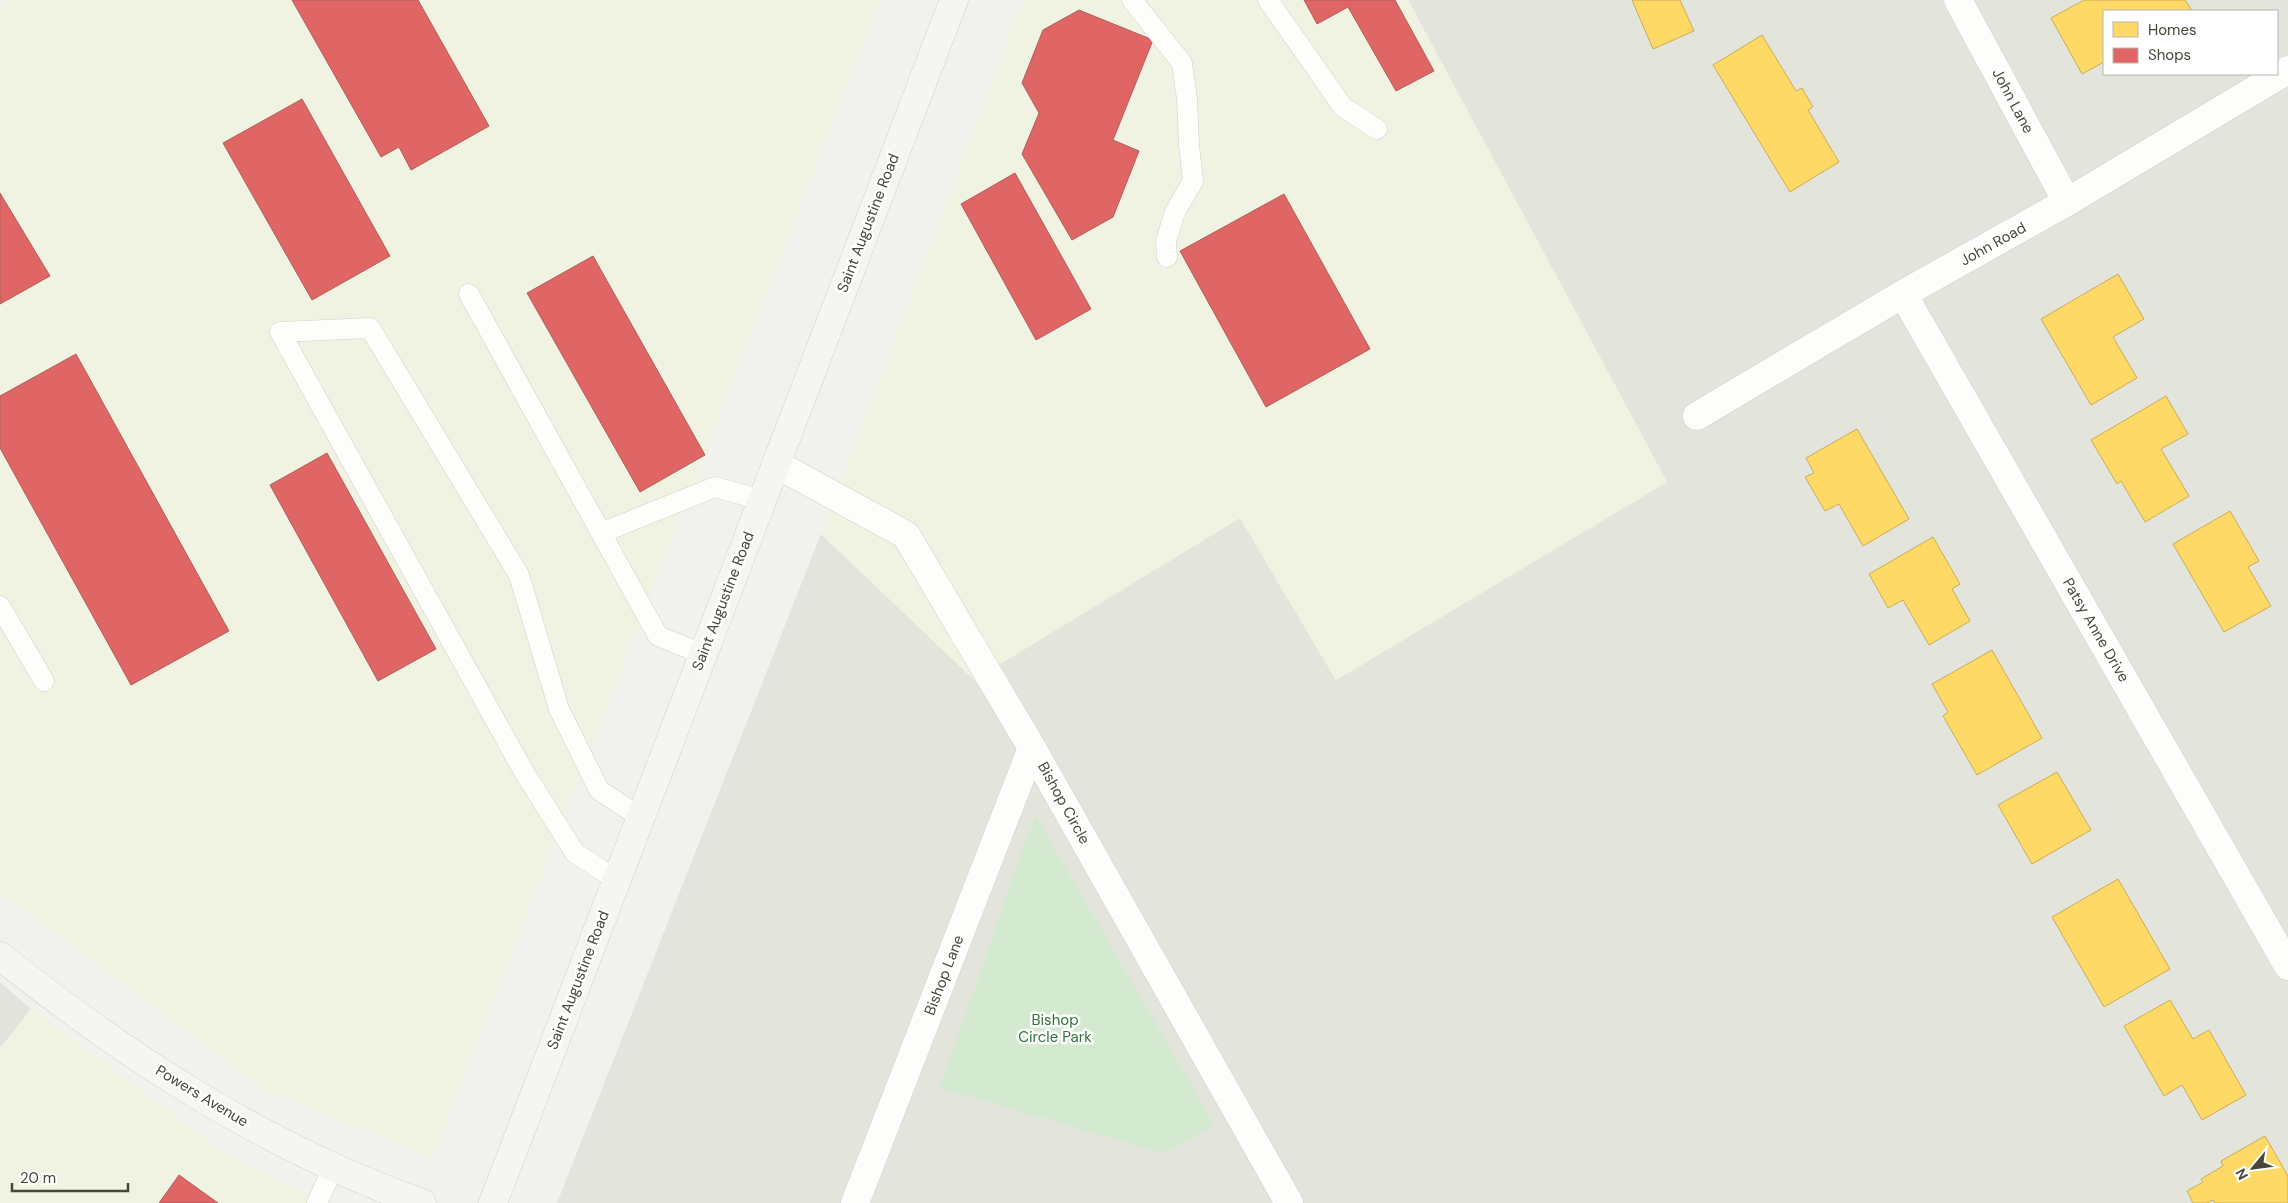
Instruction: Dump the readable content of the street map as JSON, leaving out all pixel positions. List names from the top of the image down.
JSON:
{
  "streets": {
    "main road": ["Saint Augustine Road", "Powers Avenue"],
    "street": [
      "John Lane",
      "John Road",
      "Patsy Anne Drive",
      "Bishop Circle",
      "Bishop Lane"
    ]
  },
  "crossings": [
    ["John Lane", "John Road"],
    ["Saint Augustine Road", "Bishop Circle"],
    ["John Road", "Patsy Anne Drive"],
    ["Bishop Circle", "Bishop Lane"]
  ],
  "parks": ["Bishop Circle Park"],
  "legend": ["Homes", "Shops"],
  "scale_bar": "20 m",
  "north": "bottom left"
}
